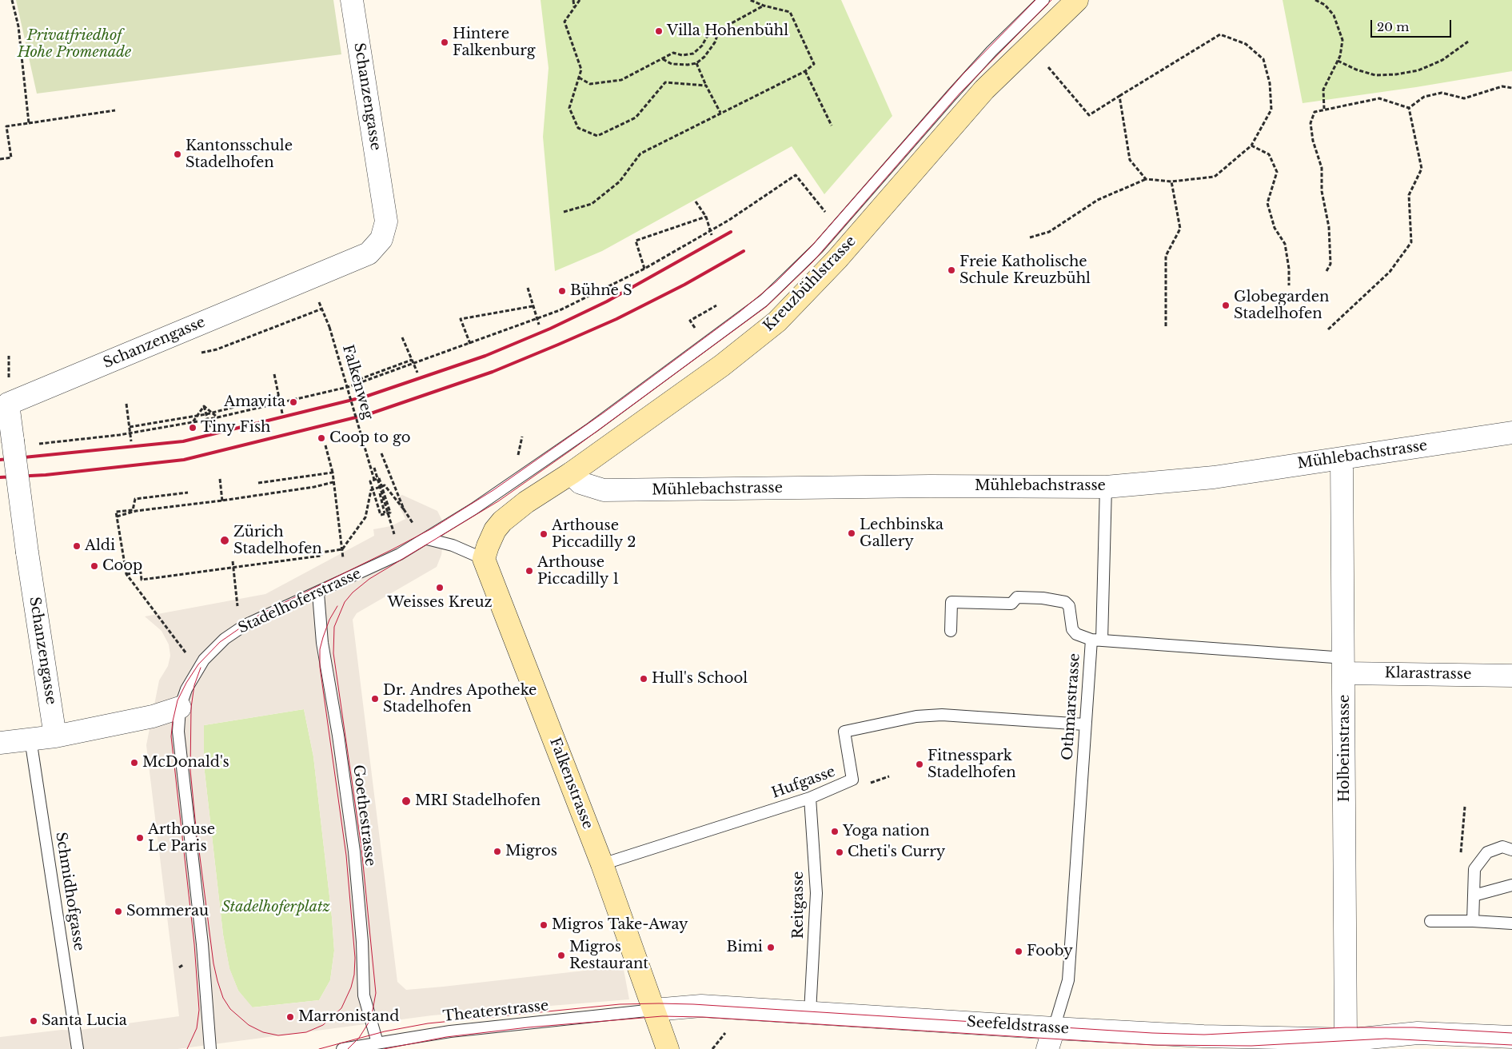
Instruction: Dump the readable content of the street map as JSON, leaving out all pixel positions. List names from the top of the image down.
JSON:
{
  "streets": {
    "main road": ["Kreuzbühlstrasse", "Falkenstrasse"],
    "street": [
      "Schanzengasse",
      "Mühlebachstrasse",
      "Klarastrasse",
      "Holbeinstrasse",
      "Seefeldstrasse"
    ],
    "lane": [
      "Stadelhoferstrasse",
      "Othmarstrasse",
      "Hufgasse",
      "Goethestrasse",
      "Schmidhofgasse",
      "Reitgasse",
      "Theaterstrasse"
    ],
    "path": ["Falkenweg"]
  },
  "crossings": [
    ["Kreuzbühlstrasse", "Mühlebachstrasse"],
    ["Kreuzbühlstrasse", "Falkenstrasse"],
    ["Mühlebachstrasse", "Othmarstrasse"],
    ["Mühlebachstrasse", "Holbeinstrasse"],
    ["Stadelhoferstrasse", "Goethestrasse"],
    ["Klarastrasse", "Holbeinstrasse"],
    ["Othmarstrasse", "Hufgasse"],
    ["Othmarstrasse", "Seefeldstrasse"],
    ["Holbeinstrasse", "Seefeldstrasse"],
    ["Hufgasse", "Falkenstrasse"],
    ["Hufgasse", "Reitgasse"],
    ["Falkenstrasse", "Theaterstrasse"],
    ["Falkenstrasse", "Seefeldstrasse"],
    ["Goethestrasse", "Theaterstrasse"],
    ["Reitgasse", "Seefeldstrasse"],
    ["Theaterstrasse", "Seefeldstrasse"]
  ],
  "parks": ["Privatfriedhof Hohe Promenade", "Stadelhoferplatz"],
  "places": [
    "Villa Hohenbühl",
    "Hintere Falkenburg",
    "Kantonsschule Stadelhofen",
    "Freie Katholische Schule Kreuzbühl",
    "Bühne S",
    "Globegarden Stadelhofen",
    "Amavita",
    "Tiny Fish",
    "Coop to go",
    "Lechbinska Gallery",
    "Arthouse Piccadilly 2",
    "Zürich Stadelhofen",
    "Aldi",
    "Coop",
    "Arthouse Piccadilly 1",
    "Weisses Kreuz",
    "Hull's School",
    "Dr. Andres Apotheke Stadelhofen",
    "McDonald's",
    "Fitnesspark Stadelhofen",
    "MRI Stadelhofen",
    "Yoga nation",
    "Arthouse Le Paris",
    "Migros",
    "Cheti's Curry",
    "Sommerau",
    "Migros Take-Away",
    "Bimi",
    "Fooby",
    "Migros Restaurant",
    "Marronistand",
    "Santa Lucia"
  ],
  "scale_bar": "20 m"
}
